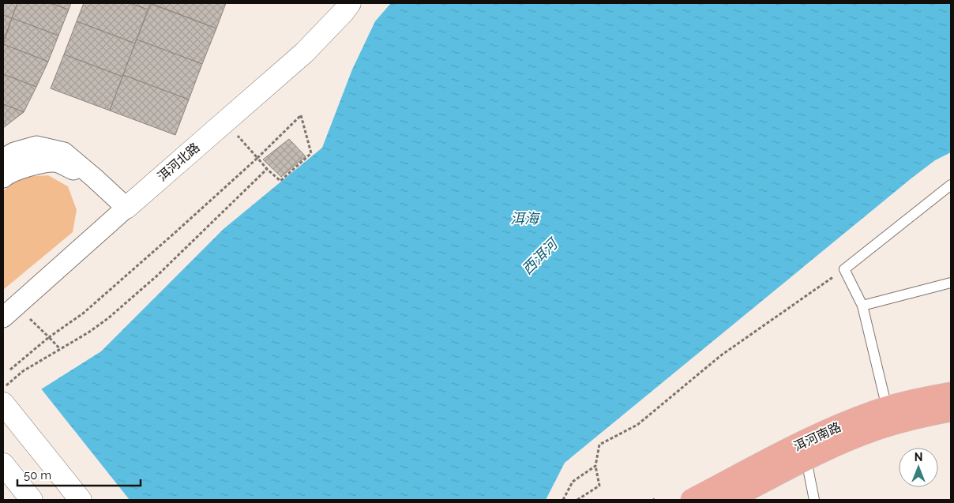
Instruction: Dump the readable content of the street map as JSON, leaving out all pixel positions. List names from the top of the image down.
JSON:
{
  "streets": {
    "main road": ["洱河南路"],
    "street": ["洱河北路"]
  },
  "water": ["洱海", "西洱河"],
  "scale_bar": "50 m",
  "north": "top"
}
